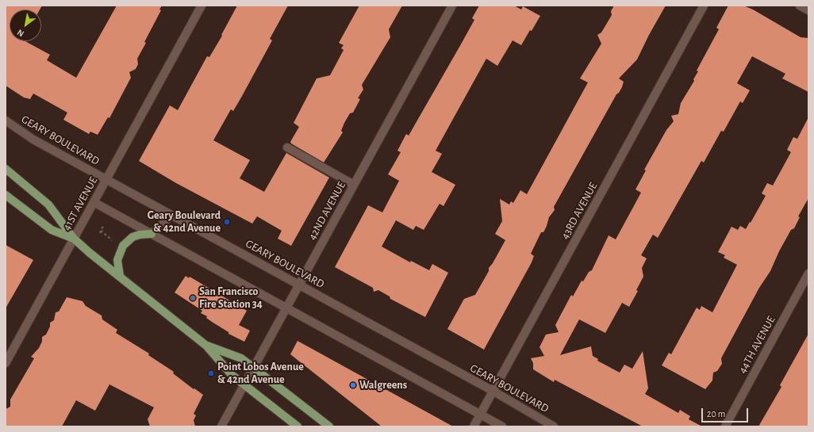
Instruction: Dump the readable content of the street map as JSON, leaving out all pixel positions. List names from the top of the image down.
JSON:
{
  "streets": {
    "street": [
      "GEARY BOULEVARD",
      "41ST AVENUE",
      "42ND AVENUE",
      "43RD AVENUE",
      "44TH AVENUE"
    ]
  },
  "crossings": [
    ["GEARY BOULEVARD", "41ST AVENUE"],
    ["GEARY BOULEVARD", "42ND AVENUE"],
    ["GEARY BOULEVARD", "43RD AVENUE"]
  ],
  "places": [
    "Geary Boulevard & 42nd Avenue",
    "San Francisco Fire Station 34",
    "Point Lobos Avenue & 42nd Avenue",
    "Walgreens"
  ],
  "scale_bar": "20 m",
  "north": "bottom left"
}
